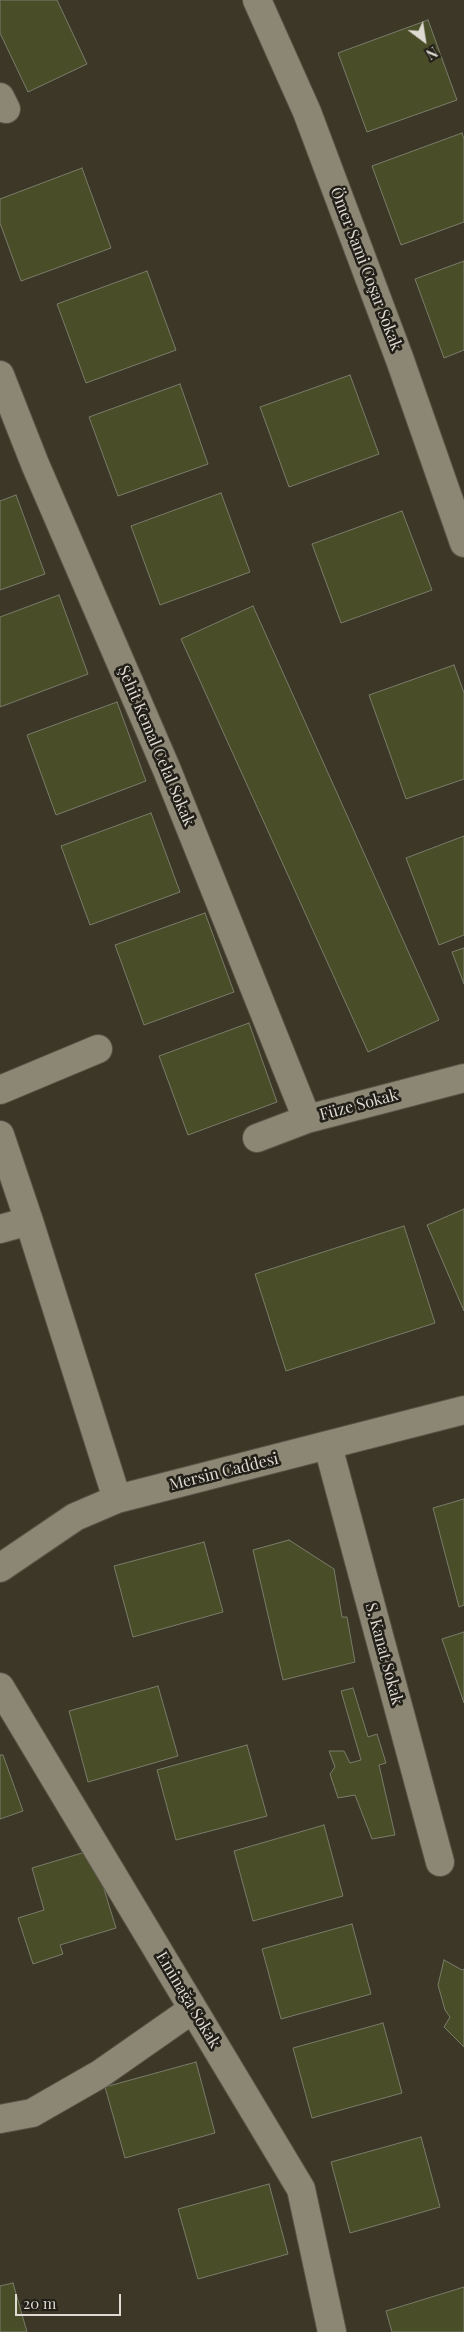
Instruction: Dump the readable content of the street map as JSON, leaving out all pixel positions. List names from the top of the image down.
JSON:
{
  "streets": {
    "street": [
      "Ömer Sami Coşar Sokak",
      "Şehit Kemal Celal Sokak",
      "Füze Sokak",
      "Mersin Caddesi",
      "S. Kanat Sokak",
      "Eminağa Sokak"
    ]
  },
  "crossings": [
    ["Şehit Kemal Celal Sokak", "Füze Sokak"],
    ["Mersin Caddesi", "S. Kanat Sokak"]
  ],
  "scale_bar": "20 m",
  "north": "bottom right"
}
